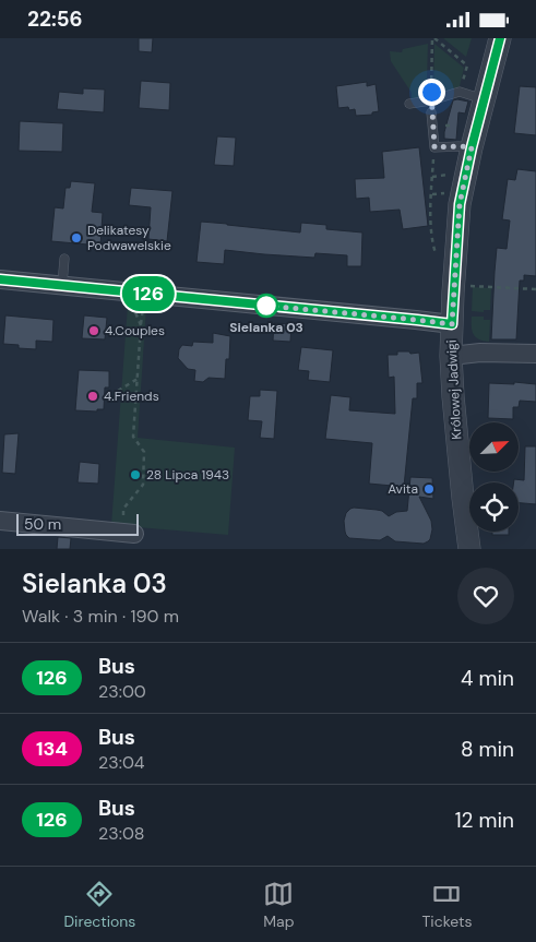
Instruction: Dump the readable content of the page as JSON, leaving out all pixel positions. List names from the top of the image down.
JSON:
{
  "streets": {
    "street": ["Królowej Jadwigi"]
  },
  "places": [
    "Delikatesy Podwawelskie",
    "Sielanka 03",
    "4.Couples",
    "4.Friends",
    "28 Lipca 1943",
    "Avita"
  ],
  "lines": ["bus line 126"],
  "scale_bar": "50 m",
  "north": "top right",
  "page": {
    "status": "22:56",
    "on_map": "126",
    "scale": "50 m",
    "heading": ["Sielanka 03", "Walk · 3 min · 190 m"],
    "list": [
      {
        "mark": "126",
        "name": "Bus",
        "note": "23:00",
        "value": "4 min"
      },
      {
        "mark": "134",
        "name": "Bus",
        "note": "23:04",
        "value": "8 min"
      },
      {
        "mark": "126",
        "name": "Bus",
        "note": "23:08",
        "value": "12 min"
      }
    ],
    "tabs": ["Directions", "Map", "Tickets"]
  }
}
